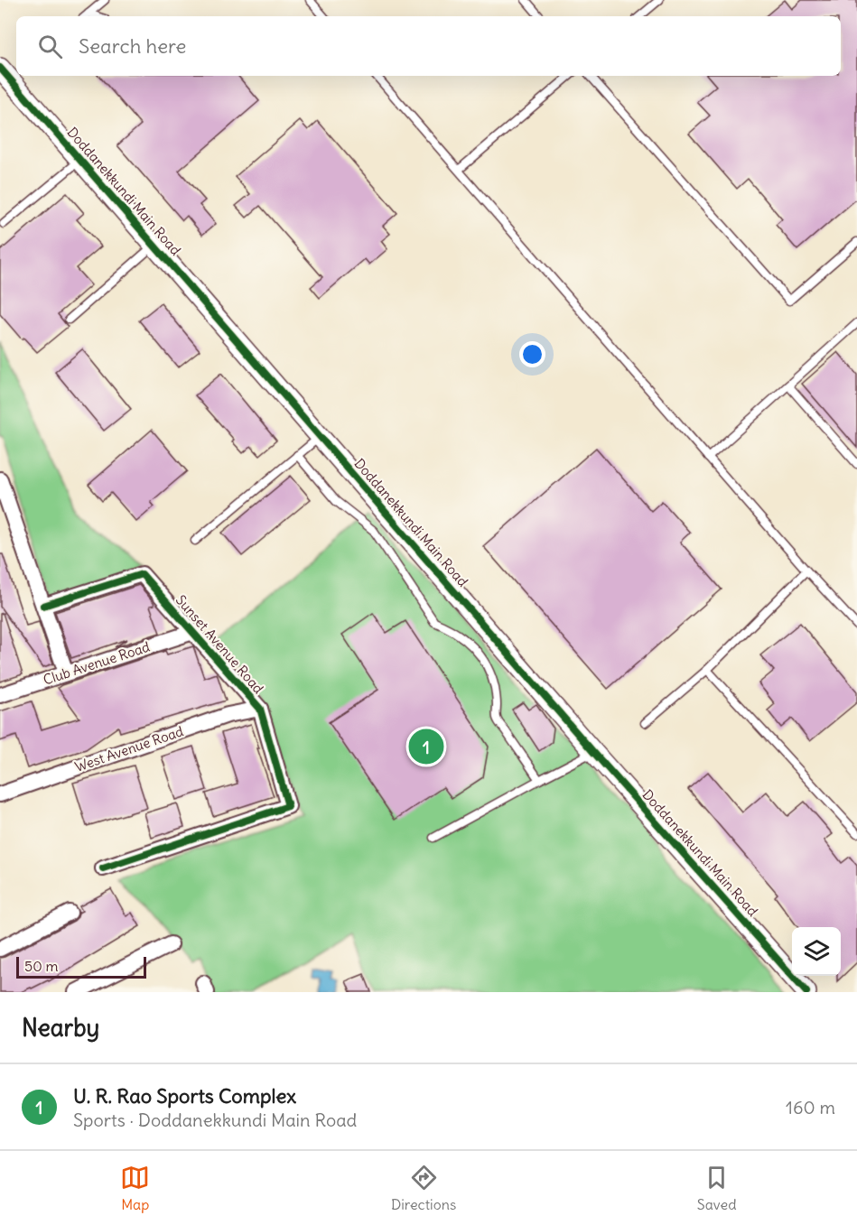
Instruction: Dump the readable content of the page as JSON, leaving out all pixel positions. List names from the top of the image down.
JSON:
{
  "streets": {
    "street": [
      "Doddanekkundi Main Road",
      "Sunset Avenue Road",
      "Club Avenue Road",
      "West Avenue Road"
    ]
  },
  "crossings": [
    ["Sunset Avenue Road", "Club Avenue Road"],
    ["Sunset Avenue Road", "West Avenue Road"]
  ],
  "scale_bar": "50 m",
  "page": {
    "search": "Search here",
    "pins": "1",
    "scale": "50 m",
    "heading": "Nearby",
    "list": [
      {
        "mark": "1",
        "name": "U. R. Rao Sports Complex",
        "note": "Sports · Doddanekkundi Main Road",
        "value": "160 m"
      }
    ],
    "nav": ["Map", "Directions", "Saved"]
  }
}
